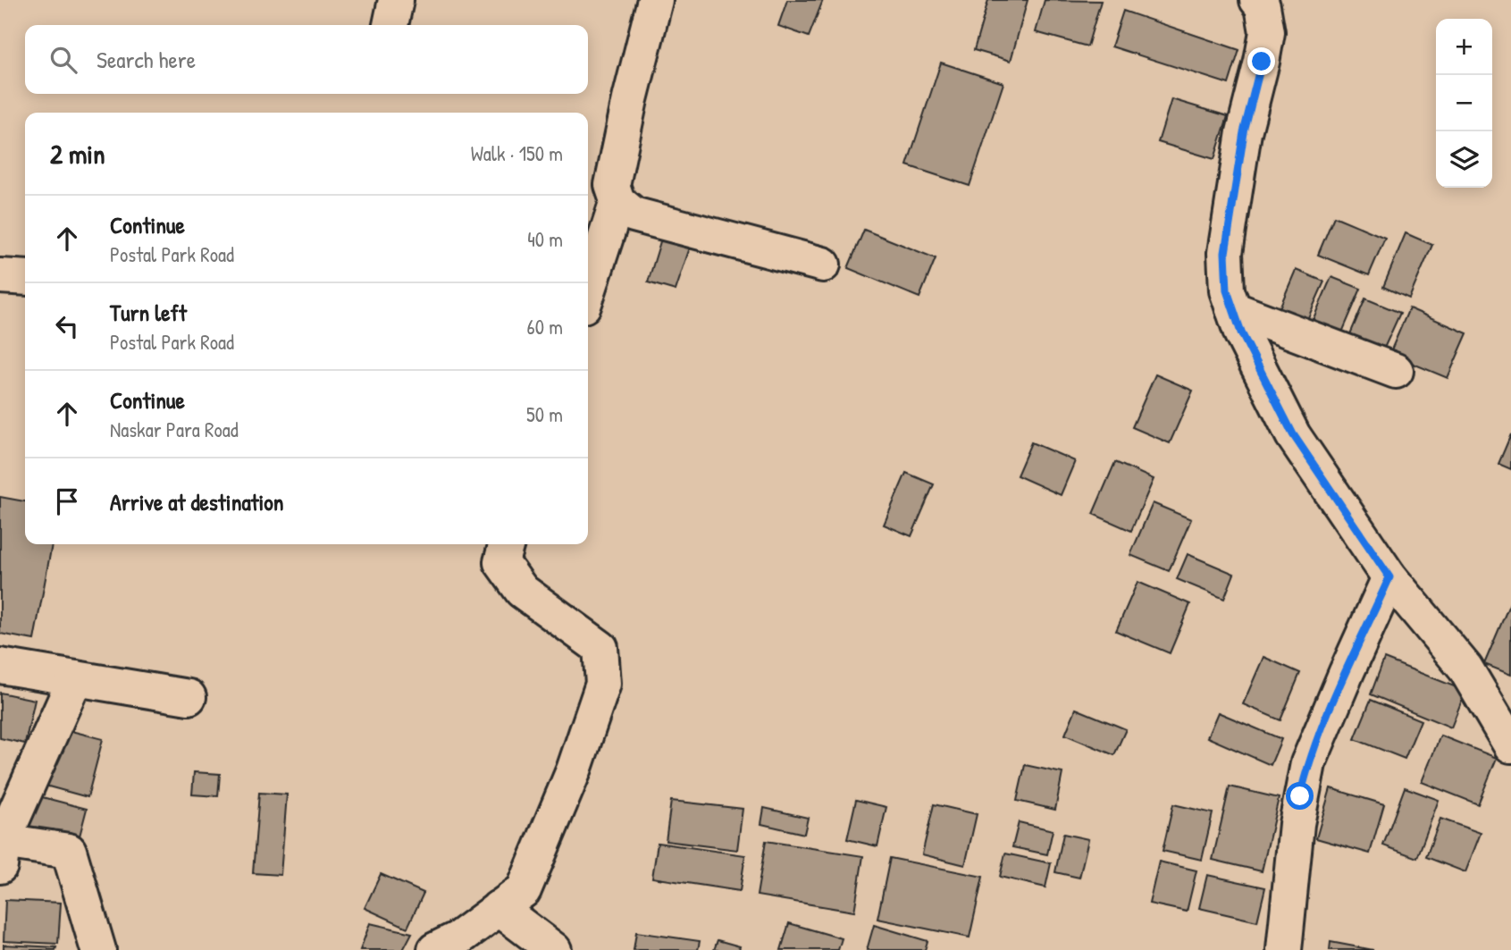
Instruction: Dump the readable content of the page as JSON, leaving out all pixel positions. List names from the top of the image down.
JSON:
{
  "page": {
    "map_buttons": ["+", "−"],
    "search": "Search here",
    "heading": ["2 min", "Walk · 150 m"],
    "list": [
      ["Continue", "Postal Park Road", "40 m"],
      ["Turn left", "Postal Park Road", "60 m"],
      ["Continue", "Naskar Para Road", "50 m"],
      "Arrive at destination"
    ]
  }
}
